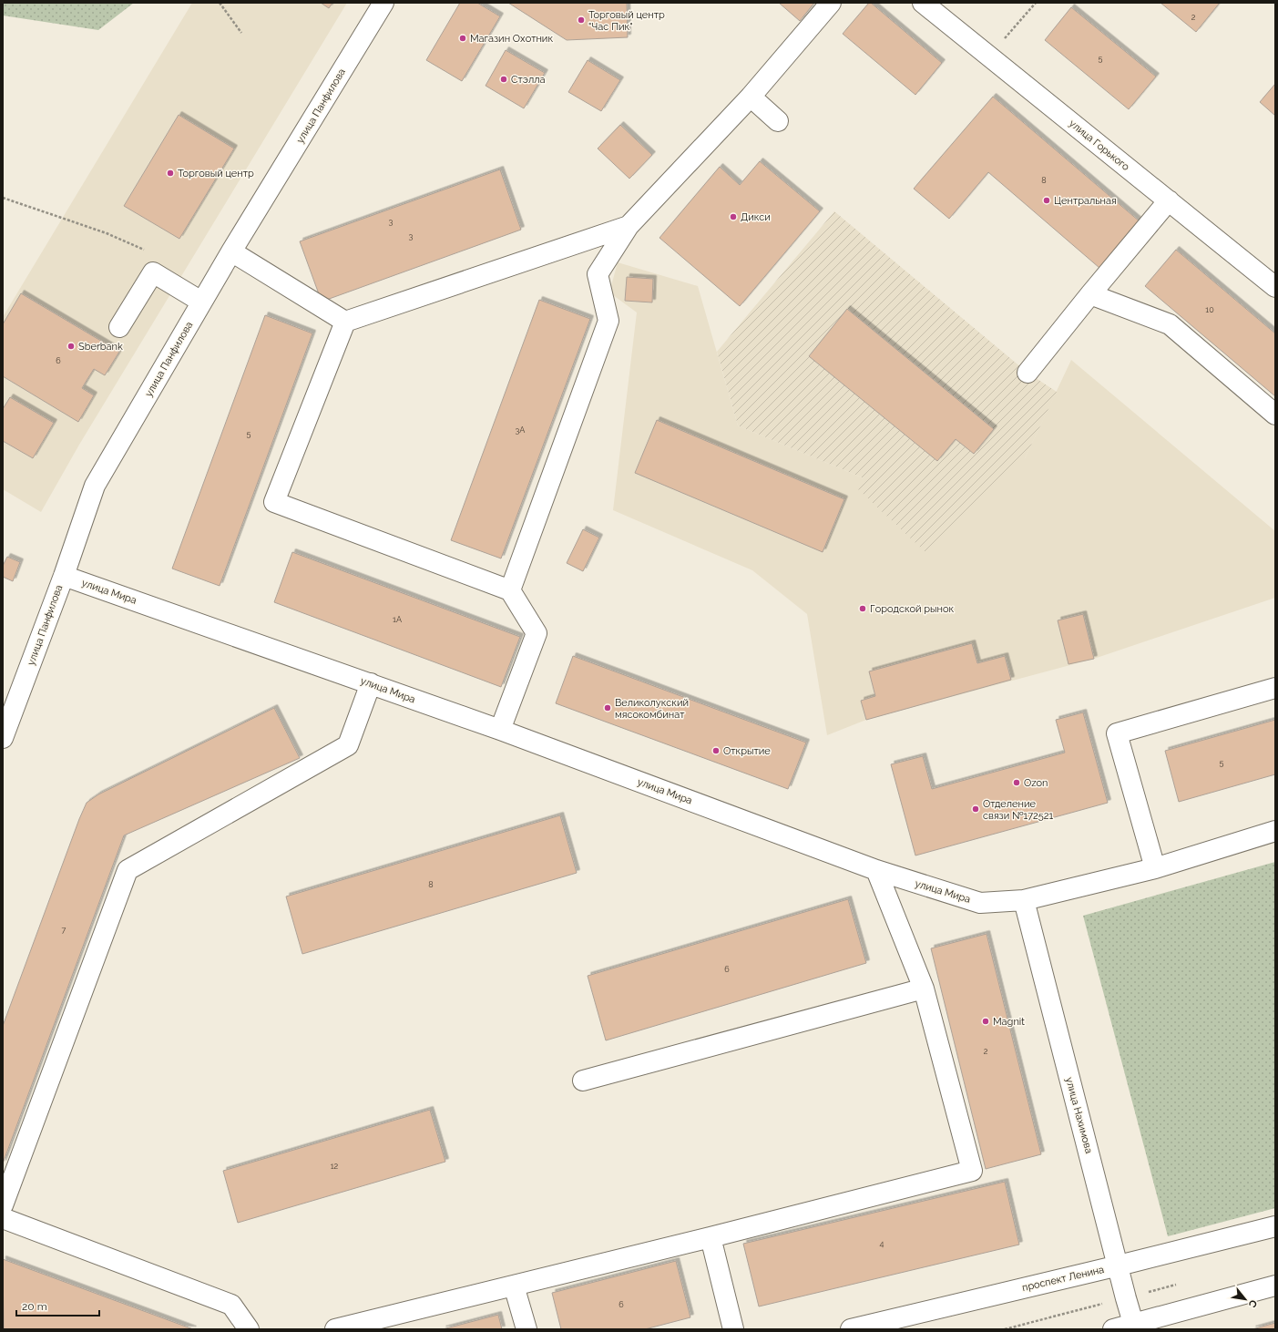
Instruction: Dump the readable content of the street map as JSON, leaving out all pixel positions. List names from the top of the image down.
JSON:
{
  "streets": {
    "street": [
      "улица Панфилова",
      "улица Горького",
      "улица Мира",
      "улица Нахимова",
      "проспект Ленина"
    ]
  },
  "crossings": [
    ["улица Панфилова", "улица Мира"],
    ["улица Мира", "улица Нахимова"],
    ["улица Нахимова", "проспект Ленина"]
  ],
  "places": [
    "Торговый центр \"Час Пик\"",
    "Магазин Охотник",
    "Стэлла",
    "Торговый центр",
    "Центральная",
    "Дикси",
    "Sberbank",
    "Городской рынок",
    "Великолукский мясокомбинат",
    "Открытие",
    "Ozon",
    "Отделение связи №172521",
    "Magnit"
  ],
  "house_numbers": [
    "2",
    "5",
    "8",
    "3",
    "3",
    "10",
    "6",
    "3А",
    "5",
    "1А",
    "5",
    "8",
    "7",
    "6",
    "2",
    "12",
    "4",
    "6"
  ],
  "scale_bar": "20 m",
  "north": "bottom right"
}
